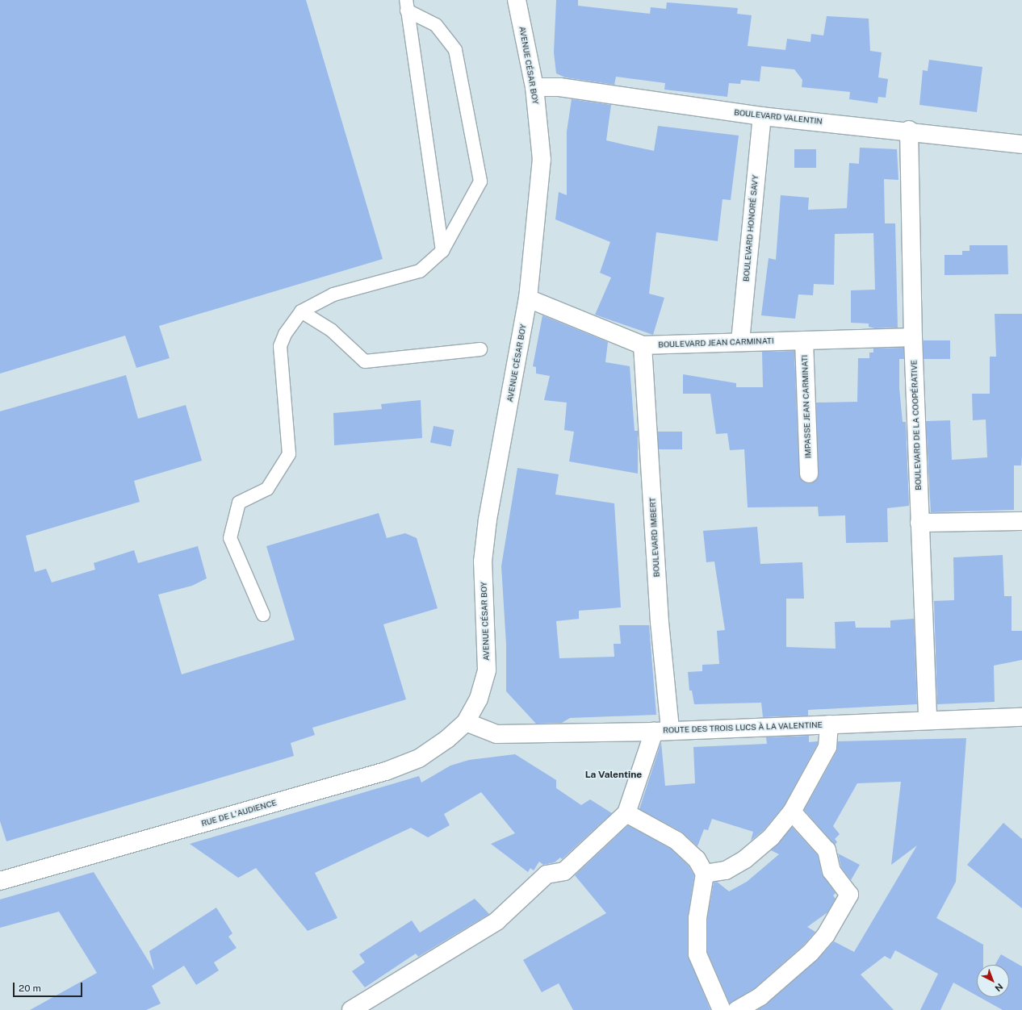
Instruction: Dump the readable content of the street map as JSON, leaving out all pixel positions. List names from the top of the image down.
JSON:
{
  "streets": {
    "street": [
      "AVENUE CÉSAR BOY",
      "BOULEVARD VALENTIN",
      "BOULEVARD HONORÉ SAVY",
      "BOULEVARD JEAN CARMINATI",
      "IMPASSE JEAN CARMINATI",
      "BOULEVARD DE LA COOPÉRATIVE",
      "BOULEVARD IMBERT",
      "ROUTE DES TROIS LUCS À LA VALENTINE",
      "RUE DE L'AUDIENCE"
    ]
  },
  "crossings": [
    ["AVENUE CÉSAR BOY", "BOULEVARD VALENTIN"],
    ["AVENUE CÉSAR BOY", "BOULEVARD JEAN CARMINATI"],
    ["AVENUE CÉSAR BOY", "ROUTE DES TROIS LUCS À LA VALENTINE"],
    ["AVENUE CÉSAR BOY", "RUE DE L'AUDIENCE"],
    ["BOULEVARD VALENTIN", "BOULEVARD HONORÉ SAVY"],
    ["BOULEVARD VALENTIN", "BOULEVARD DE LA COOPÉRATIVE"],
    ["BOULEVARD HONORÉ SAVY", "BOULEVARD JEAN CARMINATI"],
    ["BOULEVARD JEAN CARMINATI", "IMPASSE JEAN CARMINATI"],
    ["BOULEVARD JEAN CARMINATI", "BOULEVARD DE LA COOPÉRATIVE"],
    ["BOULEVARD JEAN CARMINATI", "BOULEVARD IMBERT"],
    ["BOULEVARD DE LA COOPÉRATIVE", "ROUTE DES TROIS LUCS À LA VALENTINE"],
    ["BOULEVARD IMBERT", "ROUTE DES TROIS LUCS À LA VALENTINE"],
    ["ROUTE DES TROIS LUCS À LA VALENTINE", "RUE DE L'AUDIENCE"]
  ],
  "districts": ["La Valentine"],
  "scale_bar": "20 m",
  "north": "bottom right"
}
